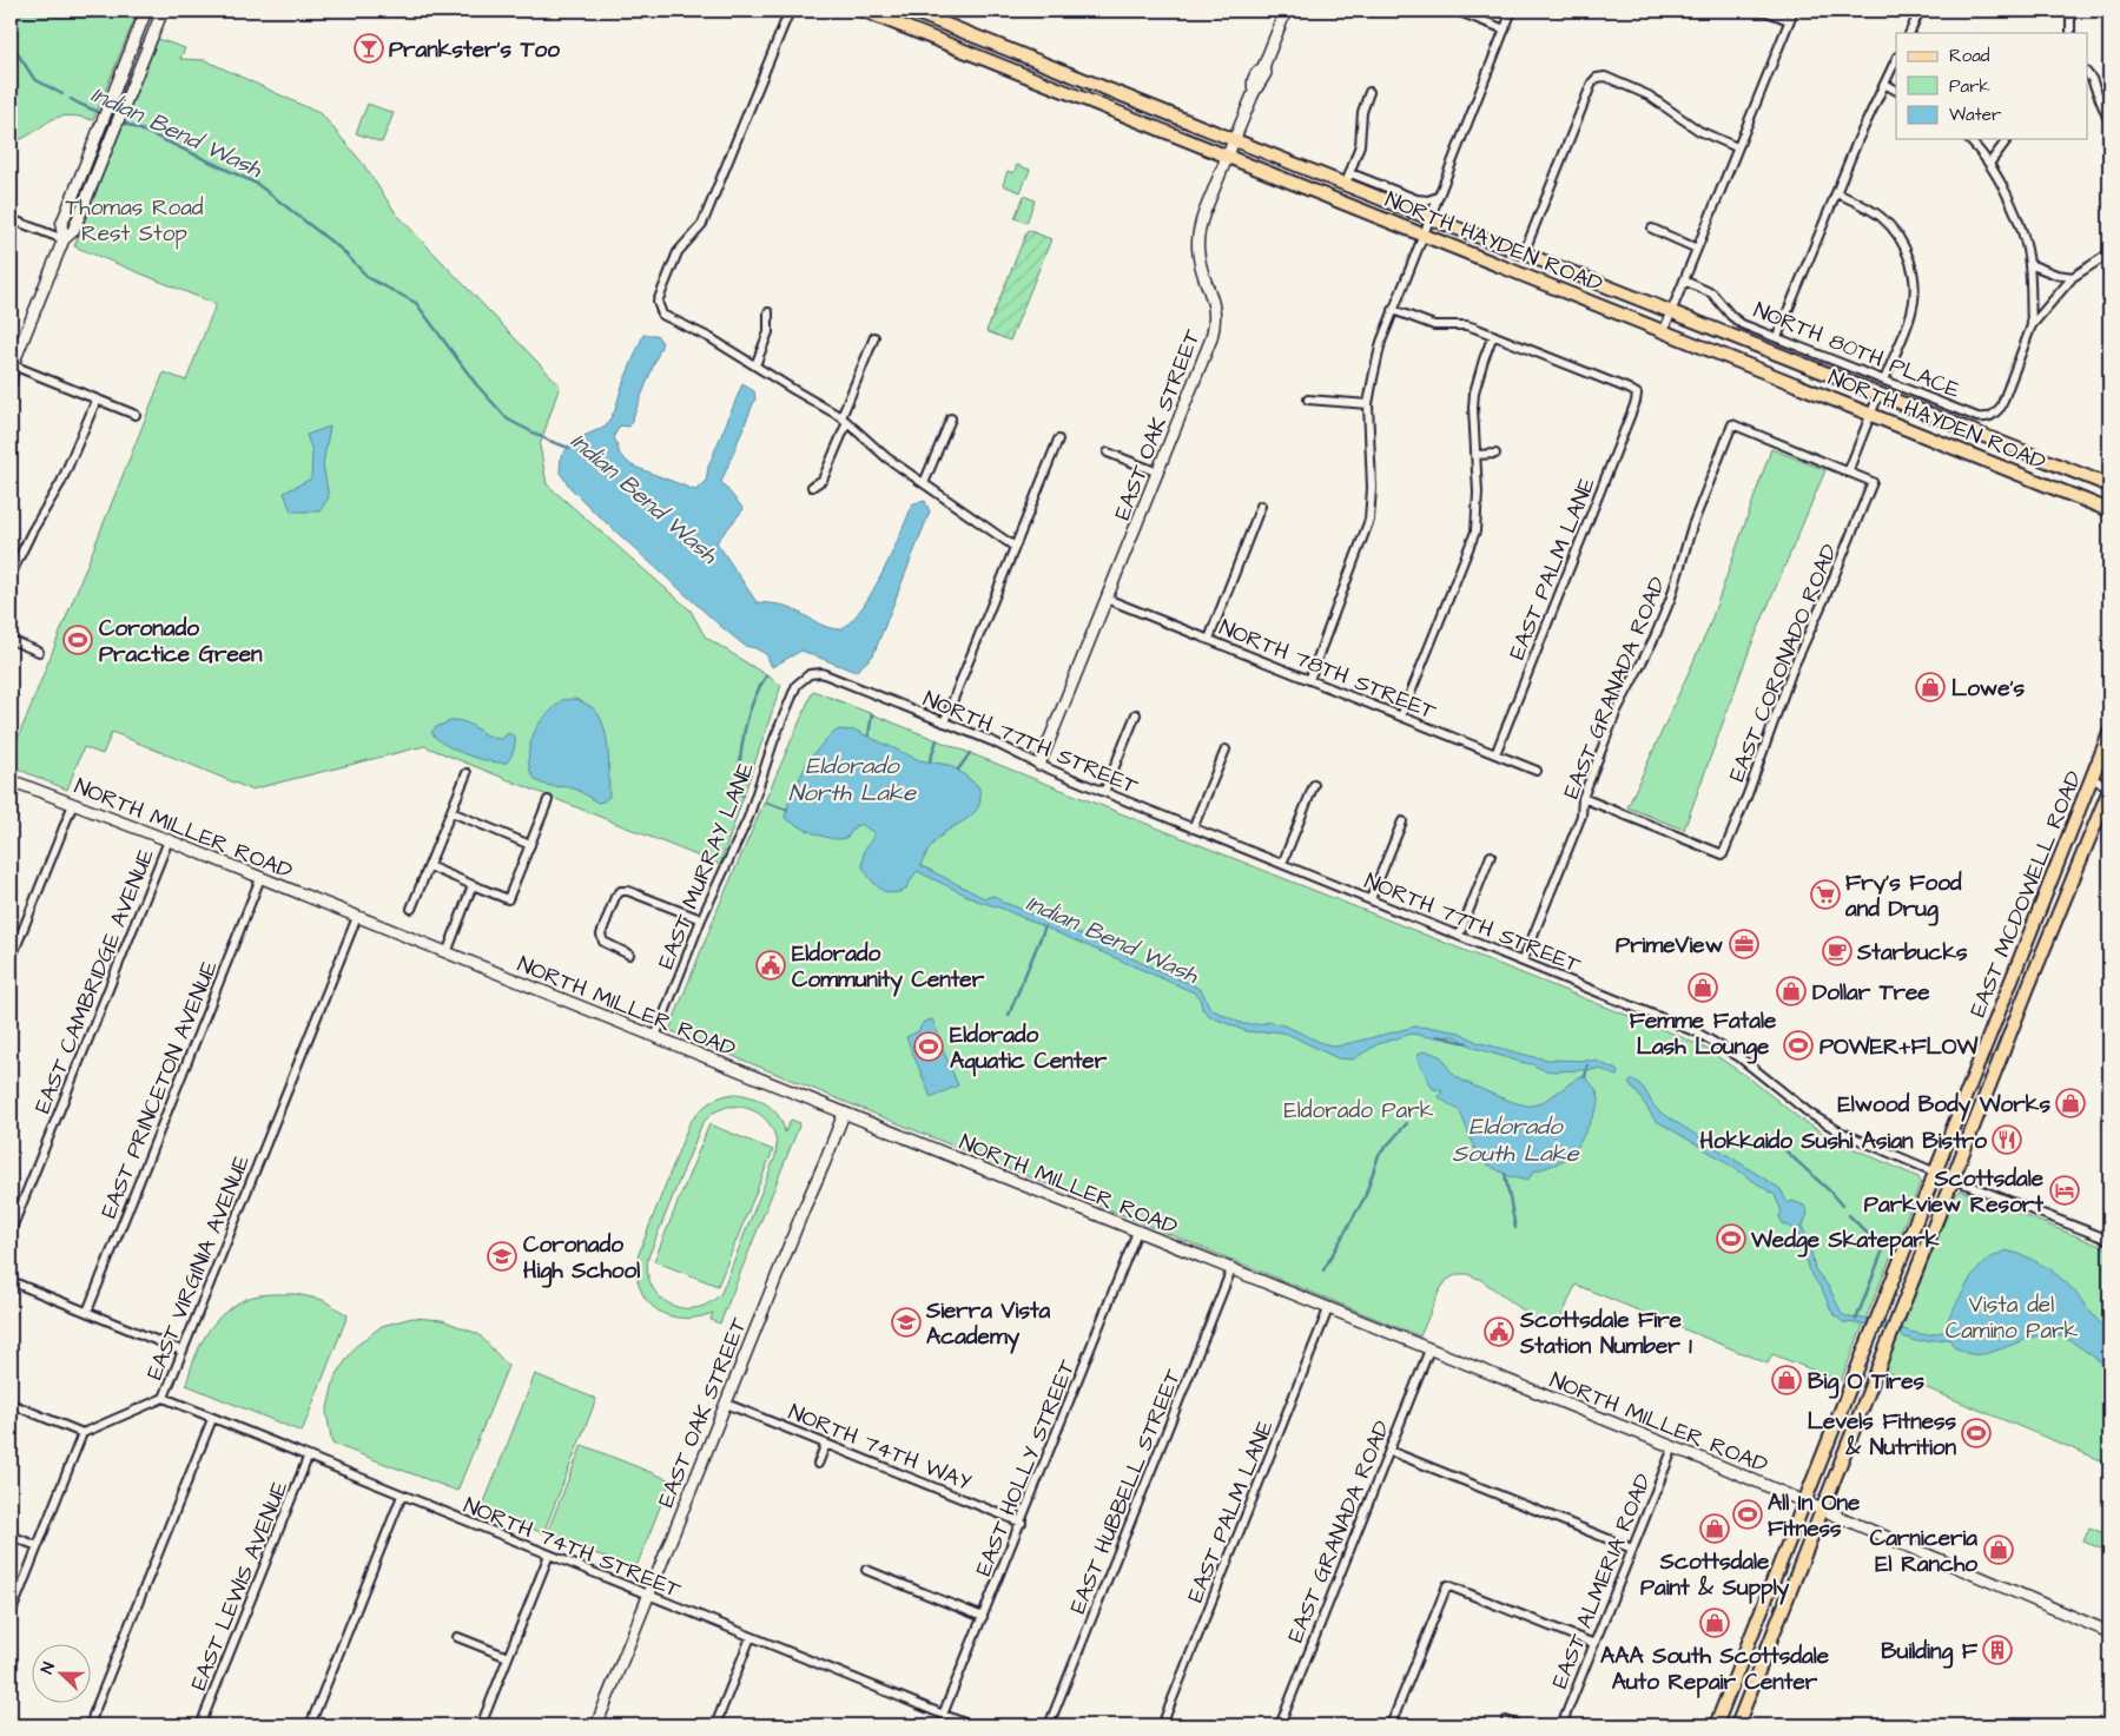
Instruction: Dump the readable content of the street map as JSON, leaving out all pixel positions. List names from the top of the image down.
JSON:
{
  "streets": {
    "main road": ["NORTH HAYDEN ROAD", "EAST MCDOWELL ROAD"],
    "street": [
      "NORTH 80TH PLACE",
      "EAST OAK STREET",
      "EAST PALM LANE",
      "EAST CORONADO ROAD",
      "NORTH 78TH STREET",
      "EAST GRANADA ROAD",
      "NORTH 77TH STREET",
      "NORTH MILLER ROAD",
      "EAST MURRAY LANE",
      "EAST CAMBRIDGE AVENUE",
      "EAST PRINCETON AVENUE",
      "EAST VIRGINIA AVENUE",
      "NORTH 74TH WAY",
      "EAST HOLLY STREET",
      "EAST HUBBELL STREET",
      "NORTH 74TH STREET",
      "EAST ALMERIA ROAD",
      "EAST LEWIS AVENUE"
    ]
  },
  "crossings": [
    ["NORTH HAYDEN ROAD", "EAST OAK STREET"],
    ["EAST OAK STREET", "NORTH 78TH STREET"],
    ["EAST OAK STREET", "NORTH 77TH STREET"],
    ["EAST OAK STREET", "NORTH MILLER ROAD"],
    ["EAST OAK STREET", "NORTH 74TH WAY"],
    ["EAST OAK STREET", "NORTH 74TH STREET"],
    ["EAST PALM LANE", "NORTH 78TH STREET"],
    ["EAST PALM LANE", "NORTH MILLER ROAD"],
    ["EAST CORONADO ROAD", "EAST GRANADA ROAD"],
    ["EAST GRANADA ROAD", "NORTH 77TH STREET"],
    ["EAST GRANADA ROAD", "NORTH MILLER ROAD"],
    ["NORTH 77TH STREET", "EAST MURRAY LANE"],
    ["NORTH 77TH STREET", "EAST MCDOWELL ROAD"],
    ["NORTH MILLER ROAD", "EAST MURRAY LANE"],
    ["NORTH MILLER ROAD", "EAST MCDOWELL ROAD"],
    ["NORTH MILLER ROAD", "EAST CAMBRIDGE AVENUE"],
    ["NORTH MILLER ROAD", "EAST PRINCETON AVENUE"],
    ["NORTH MILLER ROAD", "EAST VIRGINIA AVENUE"],
    ["NORTH MILLER ROAD", "EAST HOLLY STREET"],
    ["NORTH MILLER ROAD", "EAST HUBBELL STREET"],
    ["NORTH MILLER ROAD", "EAST ALMERIA ROAD"],
    ["EAST VIRGINIA AVENUE", "NORTH 74TH STREET"],
    ["NORTH 74TH WAY", "EAST HOLLY STREET"],
    ["EAST HOLLY STREET", "NORTH 74TH STREET"],
    ["NORTH 74TH STREET", "EAST LEWIS AVENUE"]
  ],
  "water": ["Indian Bend Wash", "Eldorado North Lake", "Eldorado South Lake"],
  "parks": ["Thomas Road Rest Stop", "Eldorado Park", "Vista del Camino Park"],
  "places": {
    "bar": ["Prankster's Too"],
    "sports": [
      "Coronado Practice Green",
      "POWER+FLOW",
      "Eldorado Aquatic Center",
      "Wedge Skatepark",
      "Levels Fitness & Nutrition",
      "All In One Fitness"
    ],
    "shop": [
      "Lowe's",
      "Femme Fatale Lash Lounge",
      "Dollar Tree",
      "Elwood Body Works",
      "Big O Tires",
      "Scottsdale Paint & Supply",
      "Carniceria El Rancho",
      "AAA South Scottsdale Auto Repair Center"
    ],
    "supermarket": ["Fry's Food and Drug"],
    "office": ["PrimeView"],
    "cafe": ["Starbucks"],
    "public building": ["Eldorado Community Center", "Scottsdale Fire Station Number 1"],
    "restaurant": ["Hokkaido Sushi Asian Bistro"],
    "hotel": ["Scottsdale Parkview Resort"],
    "school or university": ["Coronado High School", "Sierra Vista Academy"],
    "building": ["Building F"]
  },
  "legend": ["Road", "Park", "Water"],
  "north": "left"
}
